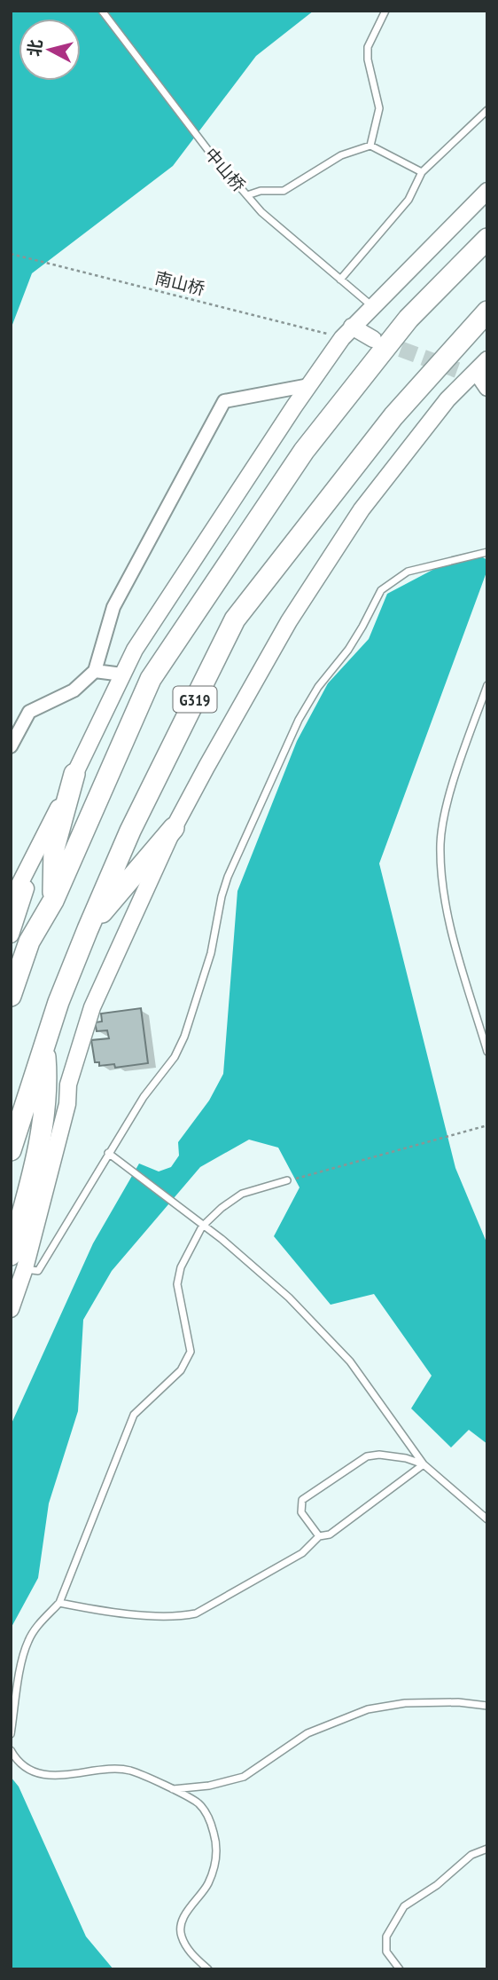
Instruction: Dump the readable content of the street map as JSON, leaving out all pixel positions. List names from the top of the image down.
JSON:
{
  "streets": {
    "highway": ["G319"],
    "lane": ["中山桥"],
    "path": ["南山桥"]
  },
  "north": "left"
}
